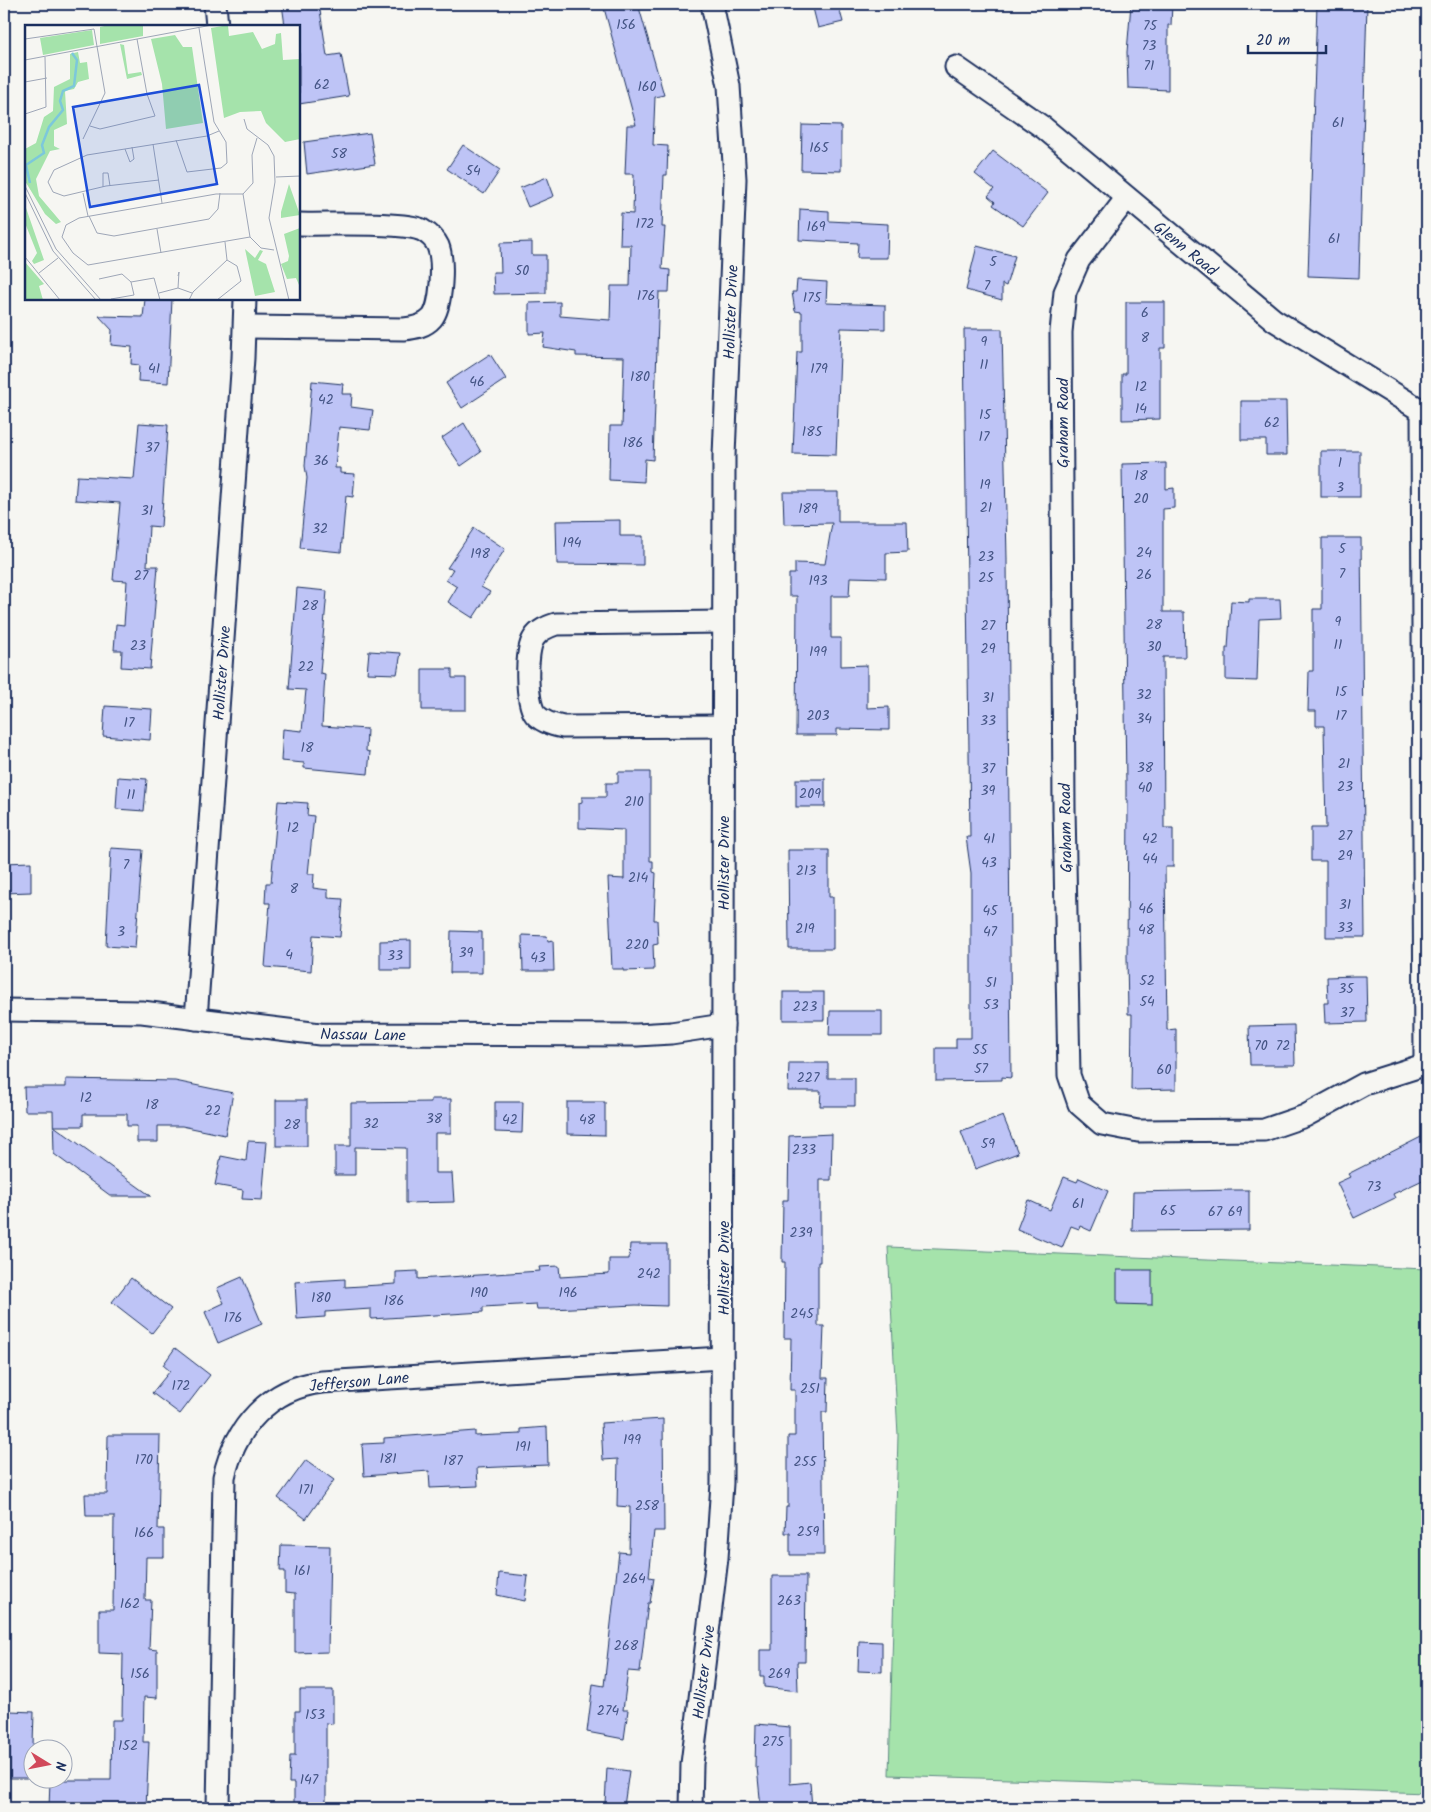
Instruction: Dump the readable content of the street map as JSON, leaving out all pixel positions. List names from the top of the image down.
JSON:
{
  "streets": {
    "street": [
      "Glenn Road",
      "Hollister Drive",
      "Graham Road",
      "Nassau Lane",
      "Jefferson Lane"
    ]
  },
  "crossings": [
    ["Glenn Road", "Graham Road"],
    ["Hollister Drive", "Nassau Lane"],
    ["Hollister Drive", "Jefferson Lane"]
  ],
  "house_numbers": [
    "156",
    "75",
    "73",
    "71",
    "62",
    "160",
    "61",
    "165",
    "58",
    "54",
    "172",
    "169",
    "61",
    "5",
    "50",
    "7",
    "176",
    "175",
    "6",
    "8",
    "9",
    "11",
    "41",
    "179",
    "180",
    "46",
    "12",
    "42",
    "14",
    "15",
    "62",
    "185",
    "17",
    "186",
    "37",
    "36",
    "1",
    "18",
    "19",
    "3",
    "20",
    "21",
    "189",
    "31",
    "32",
    "194",
    "5",
    "24",
    "198",
    "23",
    "7",
    "26",
    "27",
    "25",
    "193",
    "28",
    "9",
    "28",
    "27",
    "11",
    "23",
    "30",
    "29",
    "199",
    "22",
    "15",
    "32",
    "31",
    "203",
    "17",
    "34",
    "33",
    "17",
    "18",
    "21",
    "38",
    "37",
    "23",
    "40",
    "39",
    "209",
    "11",
    "210",
    "12",
    "27",
    "41",
    "42",
    "29",
    "44",
    "43",
    "7",
    "213",
    "214",
    "8",
    "31",
    "46",
    "45",
    "33",
    "219",
    "48",
    "3",
    "47",
    "220",
    "39",
    "4",
    "33",
    "43",
    "52",
    "51",
    "35",
    "54",
    "53",
    "223",
    "37",
    "70",
    "72",
    "55",
    "57",
    "60",
    "227",
    "12",
    "18",
    "22",
    "38",
    "42",
    "48",
    "32",
    "28",
    "59",
    "233",
    "73",
    "61",
    "65",
    "67",
    "69",
    "239",
    "242",
    "190",
    "196",
    "180",
    "186",
    "245",
    "176",
    "172",
    "251",
    "199",
    "191",
    "181",
    "170",
    "187",
    "255",
    "171",
    "258",
    "259",
    "166",
    "161",
    "264",
    "263",
    "162",
    "268",
    "156",
    "269",
    "274",
    "153",
    "275",
    "152",
    "147"
  ],
  "scale_bar": "20 m",
  "north": "right"
}
